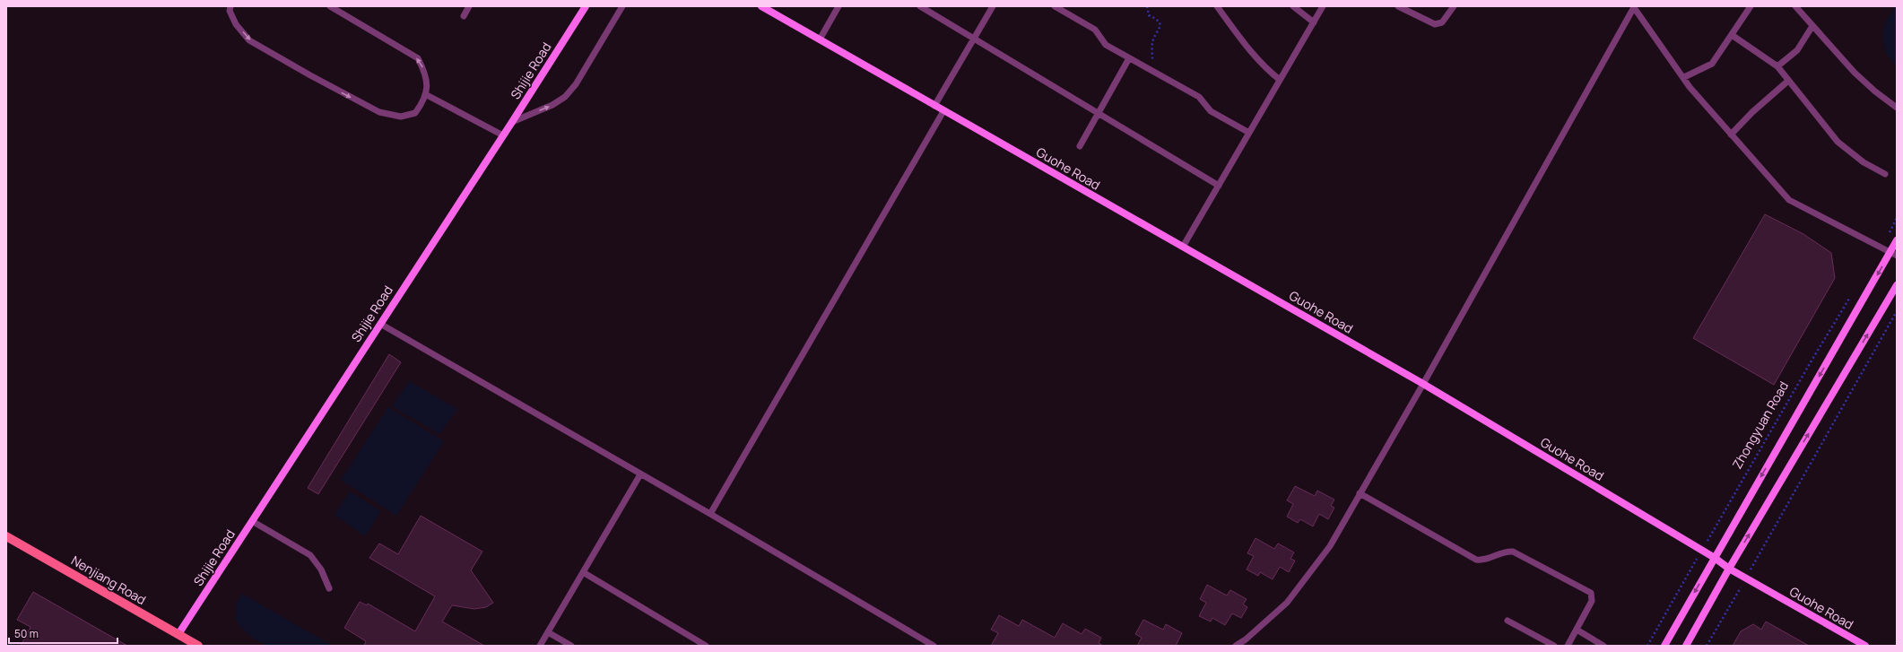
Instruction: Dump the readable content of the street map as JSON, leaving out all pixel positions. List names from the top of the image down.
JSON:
{
  "streets": {
    "main road": ["Nenjiang Road"],
    "street": ["Shijie Road", "Guohe Road", "Zhongyuan Road"]
  },
  "crossings": [
    ["Shijie Road", "Nenjiang Road"],
    ["Guohe Road", "Zhongyuan Road"]
  ],
  "scale_bar": "50 m"
}
